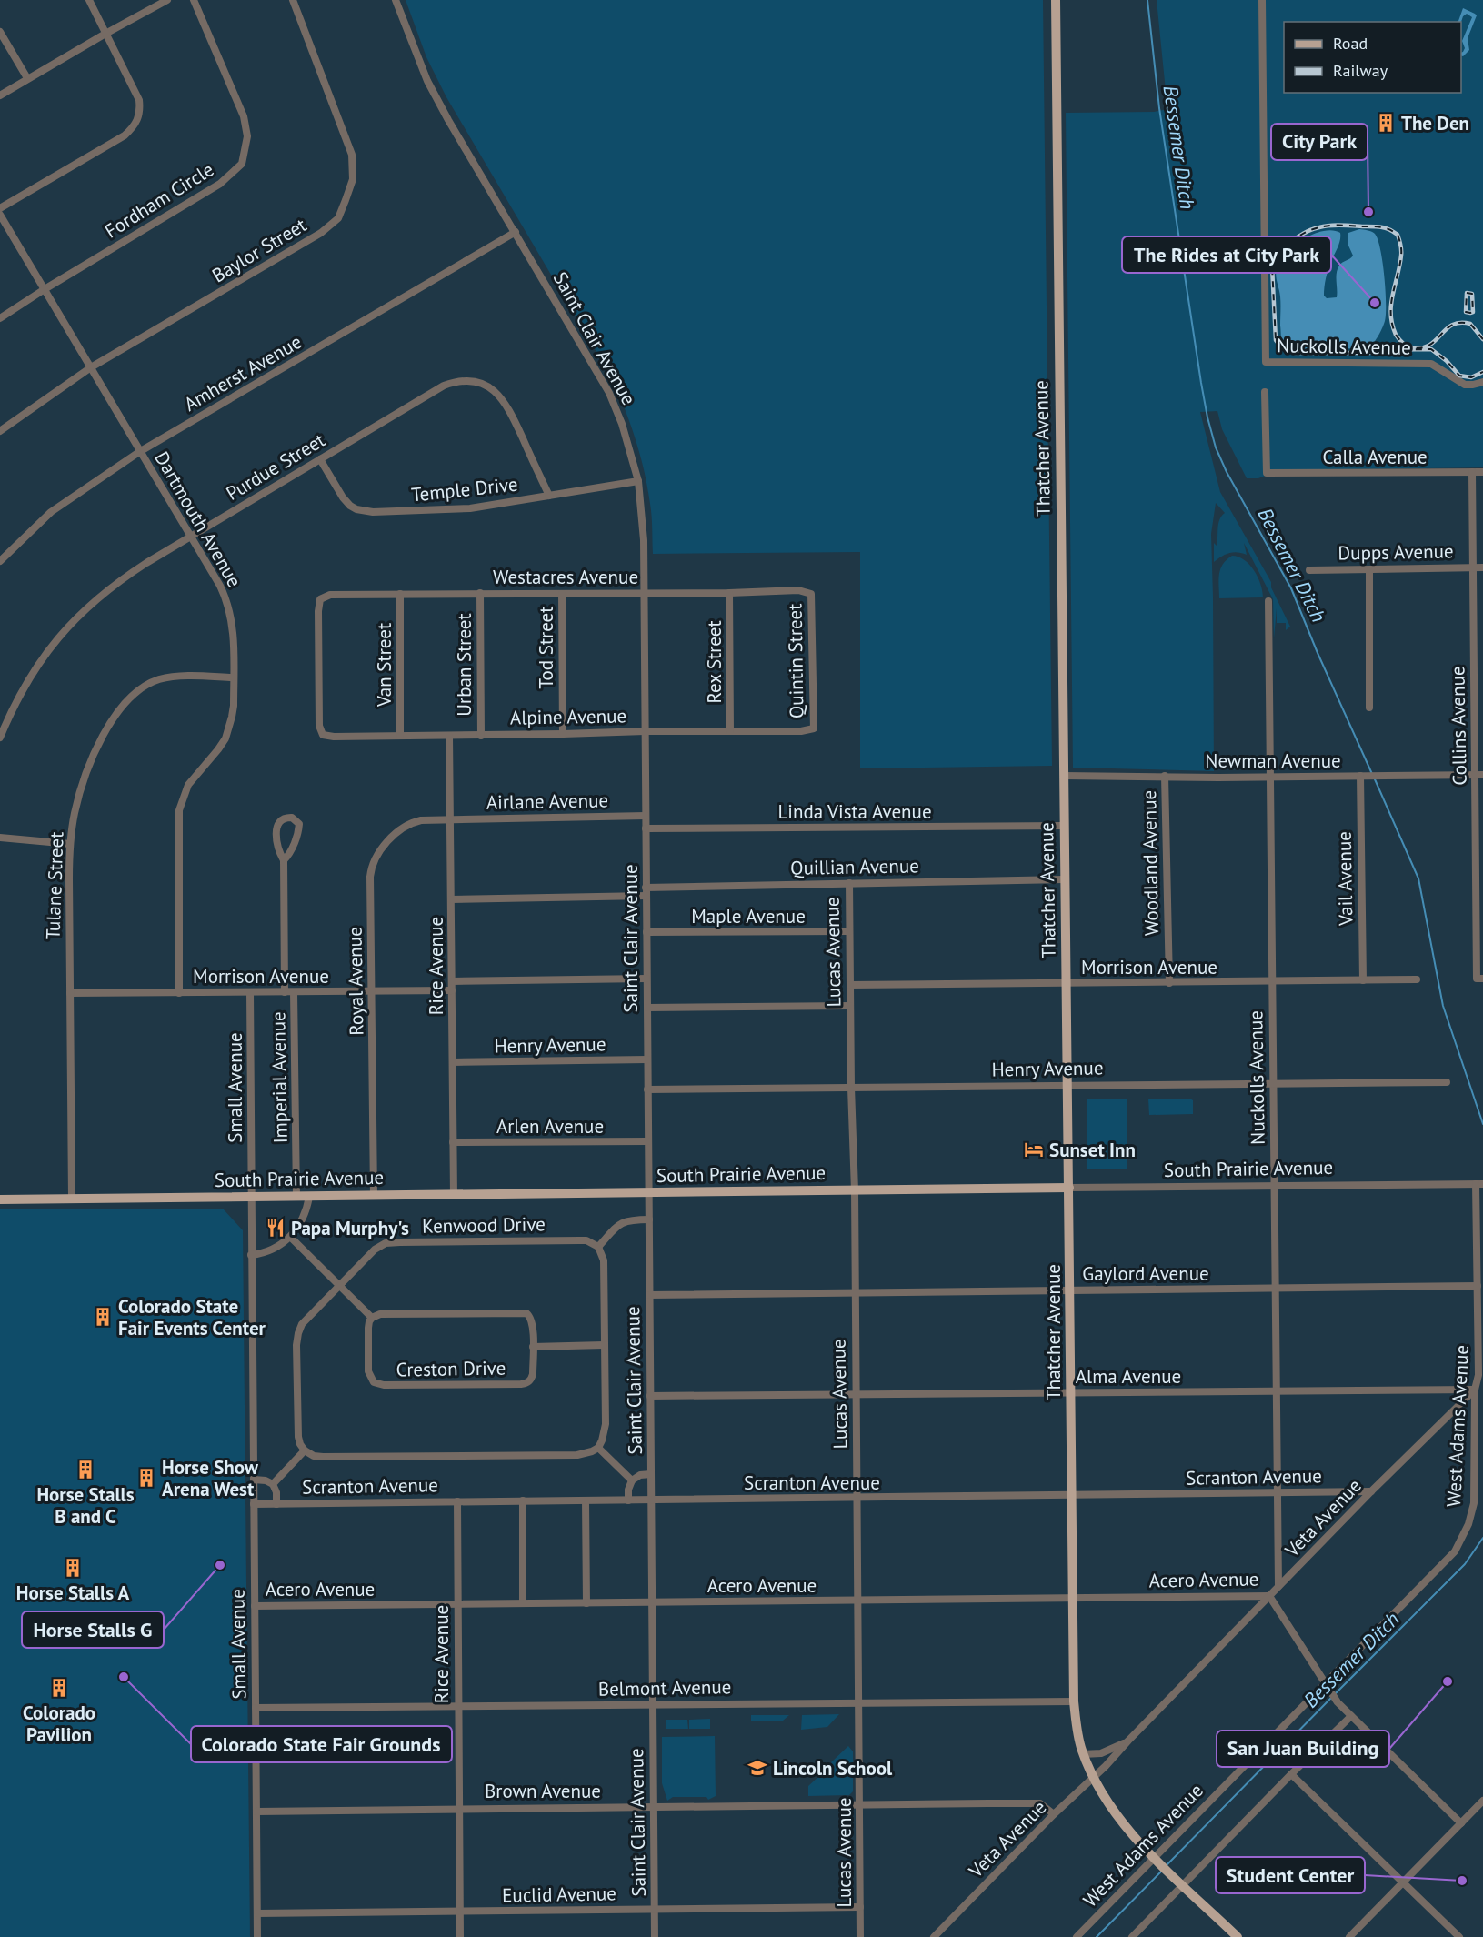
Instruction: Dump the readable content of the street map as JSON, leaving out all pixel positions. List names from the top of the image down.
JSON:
{
  "streets": {
    "main road": ["Thatcher Avenue", "South Prairie Avenue"],
    "street": [
      "Fordham Circle",
      "Baylor Street",
      "Saint Clair Avenue",
      "Nuckolls Avenue",
      "Amherst Avenue",
      "Calla Avenue",
      "Purdue Street",
      "Temple Drive",
      "Dartmouth Avenue",
      "Dupps Avenue",
      "Westacres Avenue",
      "Tod Street",
      "Quintin Street",
      "Rex Street",
      "Van Street",
      "Urban Street",
      "Alpine Avenue",
      "Collins Avenue",
      "Newman Avenue",
      "Airlane Avenue",
      "Linda Vista Avenue",
      "Woodland Avenue",
      "Quillian Avenue",
      "Vail Avenue",
      "Tulane Street",
      "Maple Avenue",
      "Lucas Avenue",
      "Rice Avenue",
      "Morrison Avenue",
      "Royal Avenue",
      "Henry Avenue",
      "Imperial Avenue",
      "Small Avenue",
      "Arlen Avenue",
      "Kenwood Drive",
      "Gaylord Avenue",
      "Creston Drive",
      "Alma Avenue",
      "West Adams Avenue",
      "Scranton Avenue",
      "Veta Avenue",
      "Acero Avenue",
      "Belmont Avenue",
      "Brown Avenue",
      "Euclid Avenue"
    ]
  },
  "crossings": [
    ["Fordham Circle", "Dartmouth Avenue"],
    ["Baylor Street", "Dartmouth Avenue"],
    ["Saint Clair Avenue", "Amherst Avenue"],
    ["Saint Clair Avenue", "Temple Drive"],
    ["Saint Clair Avenue", "Westacres Avenue"],
    ["Saint Clair Avenue", "Alpine Avenue"],
    ["Saint Clair Avenue", "Airlane Avenue"],
    ["Saint Clair Avenue", "Linda Vista Avenue"],
    ["Saint Clair Avenue", "Quillian Avenue"],
    ["Saint Clair Avenue", "Maple Avenue"],
    ["Saint Clair Avenue", "Henry Avenue"],
    ["Saint Clair Avenue", "Arlen Avenue"],
    ["Saint Clair Avenue", "South Prairie Avenue"],
    ["Saint Clair Avenue", "Gaylord Avenue"],
    ["Saint Clair Avenue", "Alma Avenue"],
    ["Saint Clair Avenue", "Scranton Avenue"],
    ["Saint Clair Avenue", "Acero Avenue"],
    ["Saint Clair Avenue", "Belmont Avenue"],
    ["Saint Clair Avenue", "Brown Avenue"],
    ["Saint Clair Avenue", "Euclid Avenue"],
    ["Nuckolls Avenue", "Newman Avenue"],
    ["Nuckolls Avenue", "Morrison Avenue"],
    ["Nuckolls Avenue", "Henry Avenue"],
    ["Nuckolls Avenue", "South Prairie Avenue"],
    ["Nuckolls Avenue", "Gaylord Avenue"],
    ["Nuckolls Avenue", "Alma Avenue"],
    ["Nuckolls Avenue", "Scranton Avenue"],
    ["Nuckolls Avenue", "Veta Avenue"],
    ["Amherst Avenue", "Dartmouth Avenue"],
    ["Thatcher Avenue", "Newman Avenue"],
    ["Thatcher Avenue", "Linda Vista Avenue"],
    ["Thatcher Avenue", "Quillian Avenue"],
    ["Thatcher Avenue", "Morrison Avenue"],
    ["Thatcher Avenue", "Henry Avenue"],
    ["Thatcher Avenue", "South Prairie Avenue"],
    ["Thatcher Avenue", "Gaylord Avenue"],
    ["Thatcher Avenue", "Alma Avenue"],
    ["Thatcher Avenue", "West Adams Avenue"],
    ["Thatcher Avenue", "Scranton Avenue"],
    ["Thatcher Avenue", "Veta Avenue"],
    ["Thatcher Avenue", "Acero Avenue"],
    ["Thatcher Avenue", "Belmont Avenue"],
    ["Calla Avenue", "Collins Avenue"],
    ["Purdue Street", "Temple Drive"],
    ["Purdue Street", "Dartmouth Avenue"],
    ["Dartmouth Avenue", "Tulane Street"],
    ["Dartmouth Avenue", "Morrison Avenue"],
    ["Dupps Avenue", "Collins Avenue"],
    ["Westacres Avenue", "Tod Street"],
    ["Westacres Avenue", "Quintin Street"],
    ["Westacres Avenue", "Rex Street"],
    ["Westacres Avenue", "Van Street"],
    ["Westacres Avenue", "Urban Street"],
    ["Westacres Avenue", "Alpine Avenue"],
    ["Tod Street", "Alpine Avenue"],
    ["Quintin Street", "Alpine Avenue"],
    ["Rex Street", "Alpine Avenue"],
    ["Van Street", "Alpine Avenue"],
    ["Urban Street", "Alpine Avenue"],
    ["Alpine Avenue", "Rice Avenue"],
    ["Collins Avenue", "Newman Avenue"],
    ["Newman Avenue", "Woodland Avenue"],
    ["Newman Avenue", "Vail Avenue"],
    ["Airlane Avenue", "Rice Avenue"],
    ["Airlane Avenue", "Royal Avenue"],
    ["Woodland Avenue", "Morrison Avenue"],
    ["Quillian Avenue", "Lucas Avenue"],
    ["Vail Avenue", "Morrison Avenue"],
    ["Tulane Street", "Morrison Avenue"],
    ["Tulane Street", "South Prairie Avenue"],
    ["Maple Avenue", "Lucas Avenue"],
    ["Lucas Avenue", "Morrison Avenue"],
    ["Lucas Avenue", "Henry Avenue"],
    ["Lucas Avenue", "South Prairie Avenue"],
    ["Lucas Avenue", "Gaylord Avenue"],
    ["Lucas Avenue", "Alma Avenue"],
    ["Lucas Avenue", "Scranton Avenue"],
    ["Lucas Avenue", "Acero Avenue"],
    ["Lucas Avenue", "Belmont Avenue"],
    ["Lucas Avenue", "Brown Avenue"],
    ["Lucas Avenue", "Euclid Avenue"],
    ["Rice Avenue", "Morrison Avenue"],
    ["Rice Avenue", "Royal Avenue"],
    ["Rice Avenue", "Henry Avenue"],
    ["Rice Avenue", "Arlen Avenue"],
    ["Rice Avenue", "South Prairie Avenue"],
    ["Rice Avenue", "Scranton Avenue"],
    ["Rice Avenue", "Acero Avenue"],
    ["Rice Avenue", "Belmont Avenue"],
    ["Rice Avenue", "Brown Avenue"],
    ["Rice Avenue", "Euclid Avenue"],
    ["Morrison Avenue", "Royal Avenue"],
    ["Morrison Avenue", "Imperial Avenue"],
    ["Morrison Avenue", "Small Avenue"],
    ["Royal Avenue", "South Prairie Avenue"],
    ["Imperial Avenue", "South Prairie Avenue"],
    ["Small Avenue", "South Prairie Avenue"],
    ["Small Avenue", "Scranton Avenue"],
    ["Small Avenue", "Acero Avenue"],
    ["Small Avenue", "Belmont Avenue"],
    ["Small Avenue", "Brown Avenue"],
    ["Small Avenue", "Euclid Avenue"],
    ["South Prairie Avenue", "West Adams Avenue"],
    ["Gaylord Avenue", "West Adams Avenue"],
    ["Alma Avenue", "West Adams Avenue"],
    ["Alma Avenue", "Veta Avenue"],
    ["West Adams Avenue", "Veta Avenue"],
    ["Scranton Avenue", "Veta Avenue"],
    ["Veta Avenue", "Acero Avenue"],
    ["Veta Avenue", "Brown Avenue"]
  ],
  "water": ["Bessemer Ditch"],
  "places": {
    "building": [
      "The Den",
      "Colorado State Fair Events Center",
      "Horse Stalls B and C",
      "Horse Show Arena West",
      "Horse Stalls A",
      "Colorado Pavilion"
    ],
    "other": [
      "City Park",
      "The Rides at City Park",
      "Horse Stalls G",
      "Colorado State Fair Grounds",
      "San Juan Building",
      "Student Center"
    ],
    "hotel": ["Sunset Inn"],
    "restaurant": ["Papa Murphy's"],
    "school or university": ["Lincoln School"]
  },
  "legend": ["Road", "Railway"]
}
